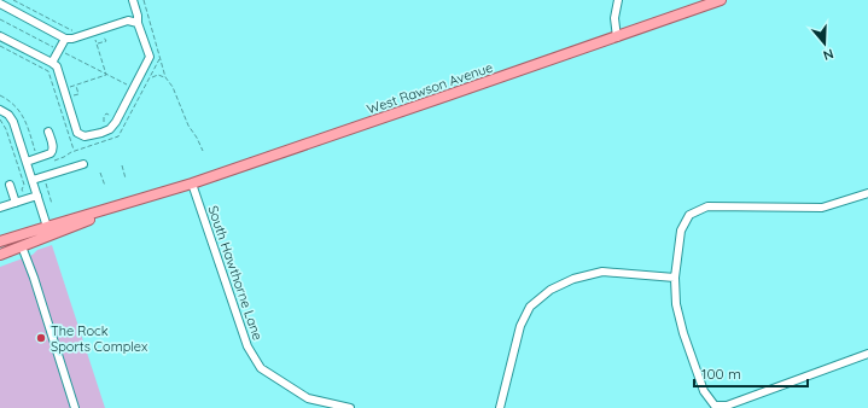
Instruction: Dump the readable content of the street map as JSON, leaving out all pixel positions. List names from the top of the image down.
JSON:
{
  "streets": {
    "main road": ["West Rawson Avenue"],
    "street": ["South Hawthorne Lane"]
  },
  "crossings": [
    ["West Rawson Avenue", "South Hawthorne Lane"]
  ],
  "places": ["The Rock Sports Complex"],
  "scale_bar": "100 m",
  "north": "bottom"
}
